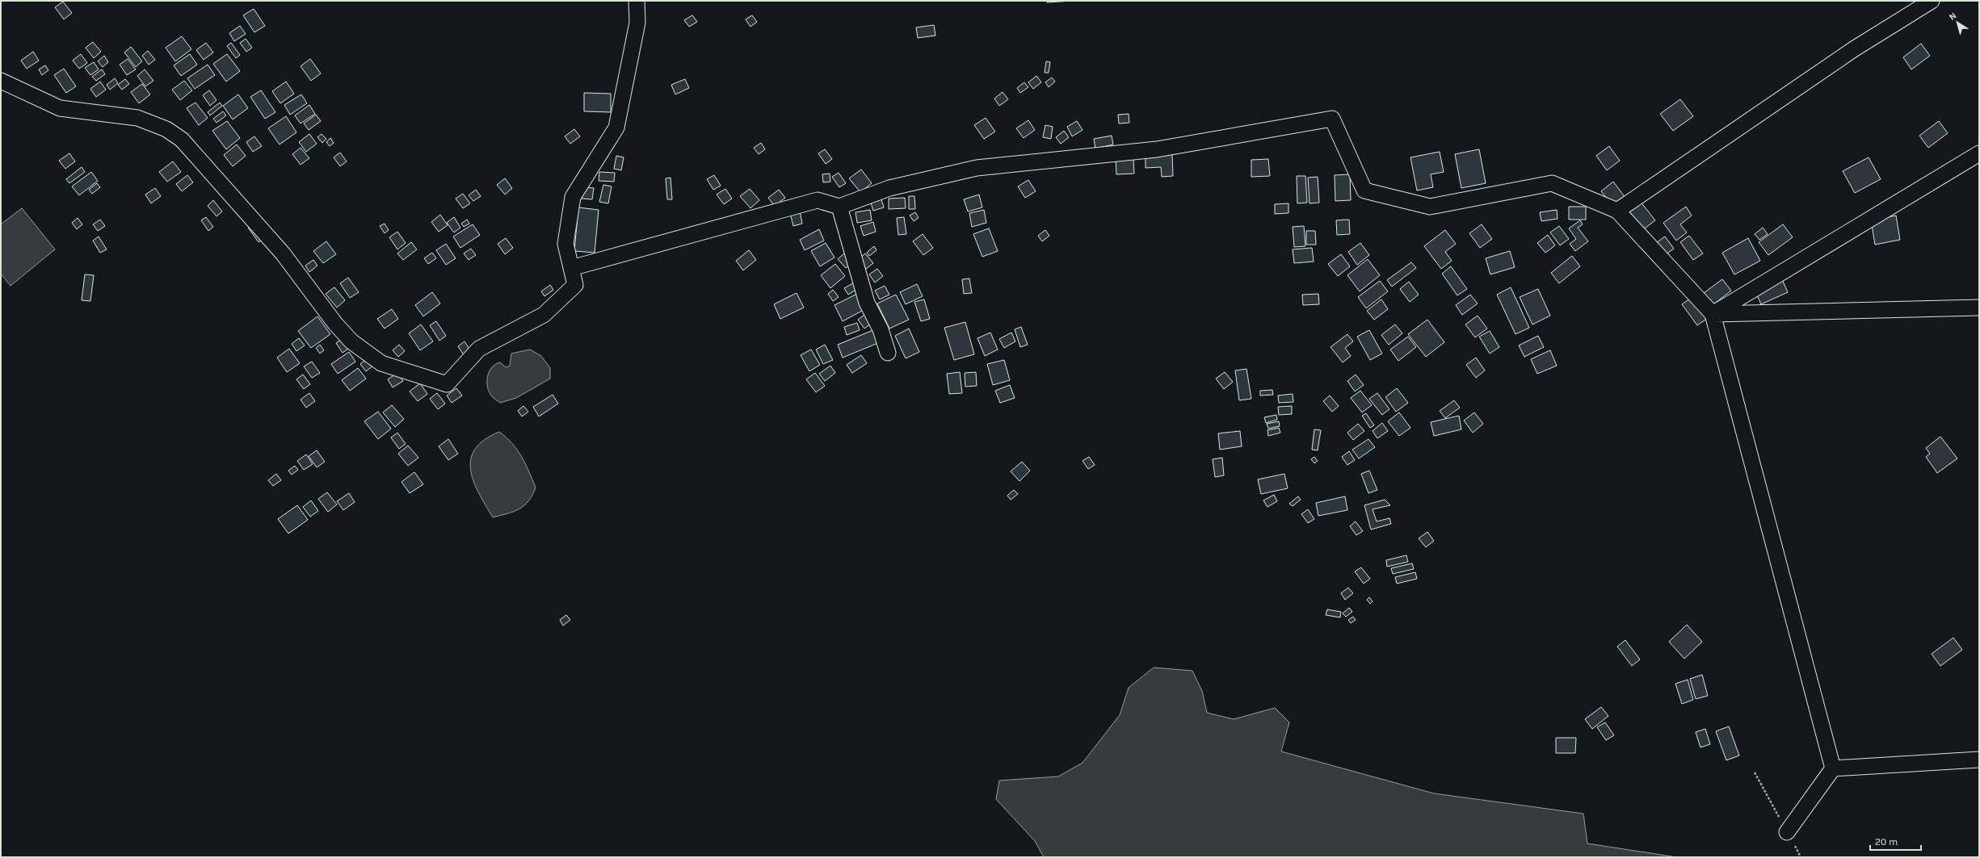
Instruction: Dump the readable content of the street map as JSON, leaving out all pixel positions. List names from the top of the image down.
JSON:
{
  "scale_bar": "20 m",
  "north": "top left"
}
